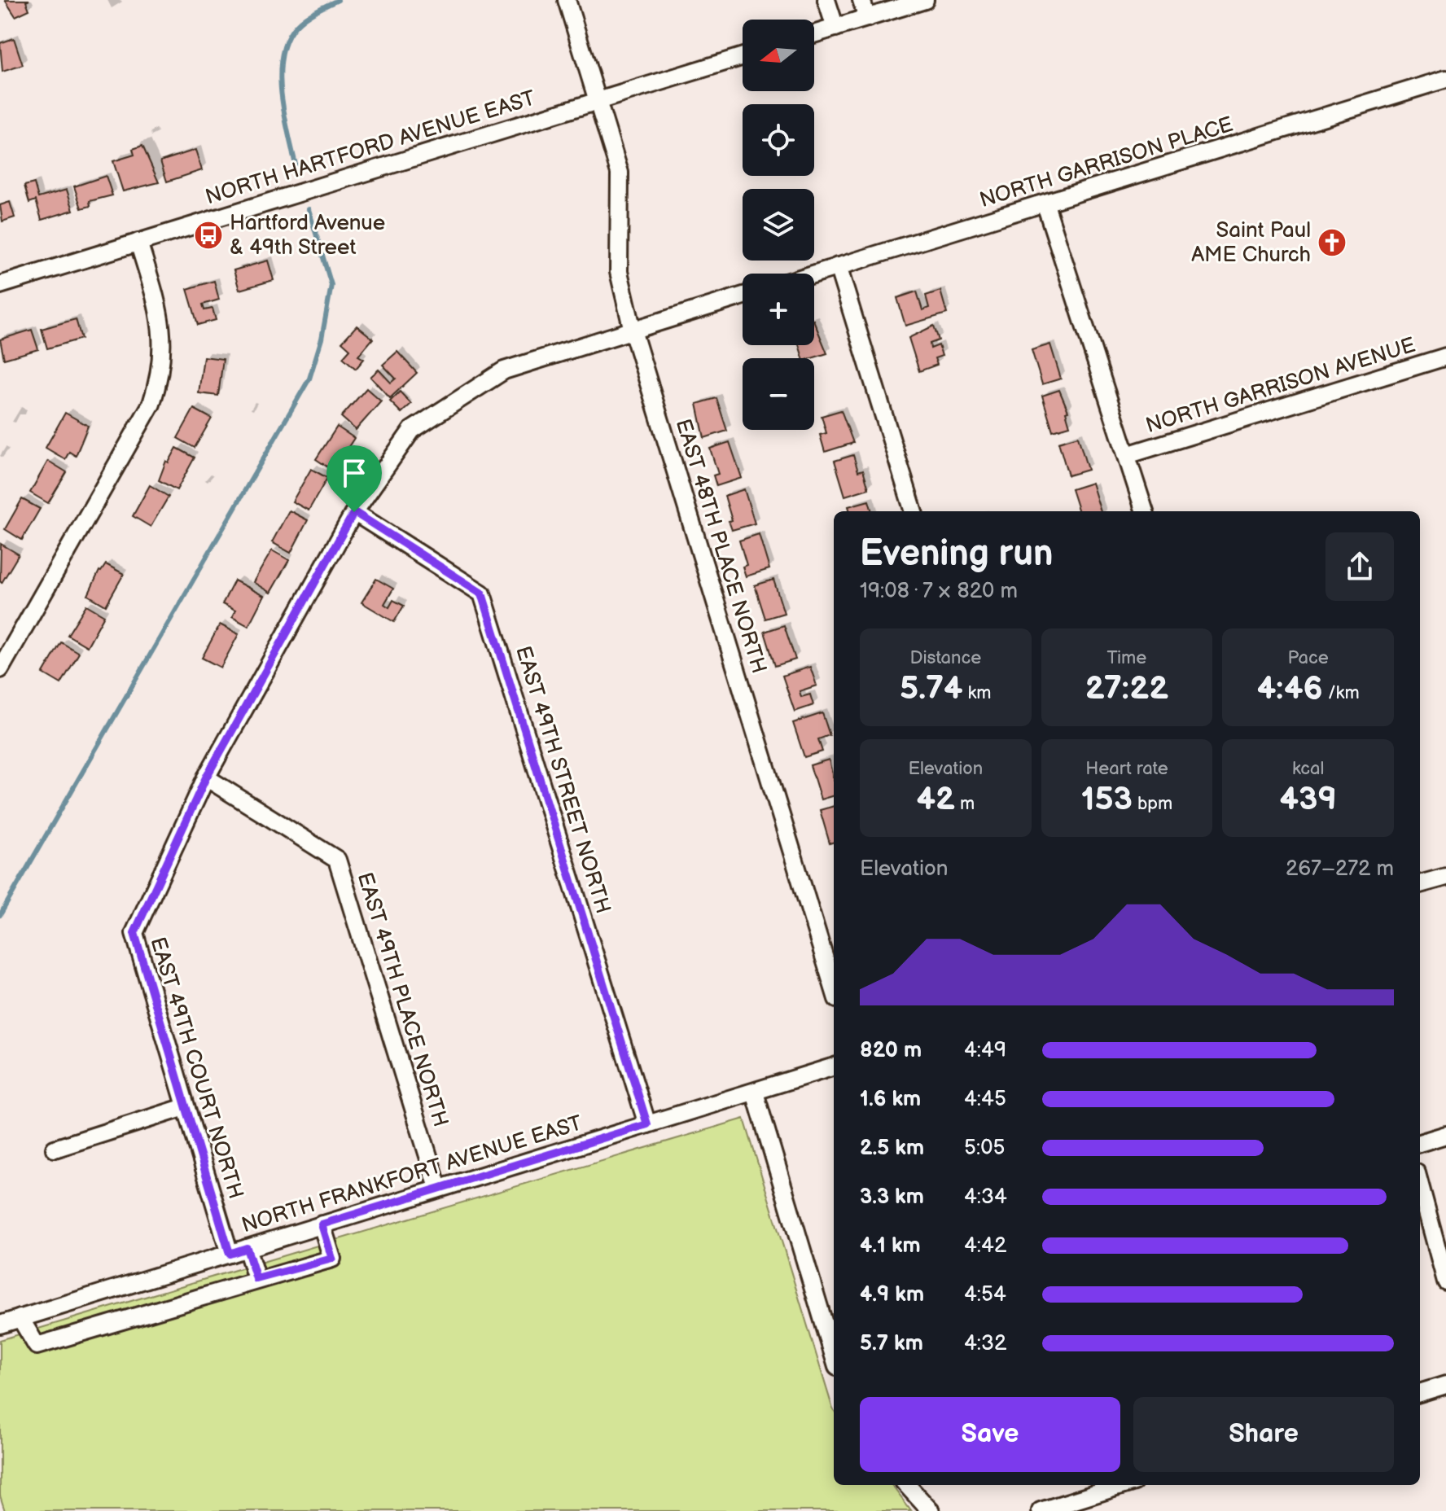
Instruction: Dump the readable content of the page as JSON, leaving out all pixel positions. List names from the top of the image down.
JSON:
{
  "streets": {
    "street": [
      "NORTH HARTFORD AVENUE EAST",
      "NORTH GARRISON PLACE",
      "NORTH GARRISON AVENUE",
      "EAST 48TH PLACE NORTH",
      "EAST 49TH STREET NORTH",
      "EAST 49TH PLACE NORTH",
      "EAST 49TH COURT NORTH",
      "NORTH FRANKFORT AVENUE EAST"
    ]
  },
  "crossings": [
    ["NORTH HARTFORD AVENUE EAST", "EAST 48TH PLACE NORTH"],
    ["EAST 49TH STREET NORTH", "NORTH FRANKFORT AVENUE EAST"],
    ["EAST 49TH PLACE NORTH", "EAST 49TH COURT NORTH"],
    ["EAST 49TH PLACE NORTH", "NORTH FRANKFORT AVENUE EAST"],
    ["EAST 49TH COURT NORTH", "NORTH FRANKFORT AVENUE EAST"]
  ],
  "places": {
    "bus stop": ["Hartford Avenue & 49th Street"],
    "church": ["Saint Paul AME Church"]
  },
  "north": "left",
  "page": {
    "map_buttons": ["+", "−"],
    "heading": ["Evening run", "19:08 · 7 × 820 m"],
    "stats": [
      ["Distance", "5.74 km"],
      ["Time", "27:22"],
      ["Pace", "4:46 /km"],
      ["Elevation", "42 m"],
      ["Heart rate", "153 bpm"],
      ["kcal", "439"]
    ],
    "chart": ["Elevation", "267–272 m"],
    "list": [
      {
        "name": "820 m",
        "note": "4:49"
      },
      {
        "name": "1.6 km",
        "note": "4:45"
      },
      {
        "name": "2.5 km",
        "note": "5:05"
      },
      {
        "name": "3.3 km",
        "note": "4:34"
      },
      {
        "name": "4.1 km",
        "note": "4:42"
      },
      {
        "name": "4.9 km",
        "note": "4:54"
      },
      {
        "name": "5.7 km",
        "note": "4:32"
      }
    ],
    "buttons": ["Save", "Share"]
  }
}
